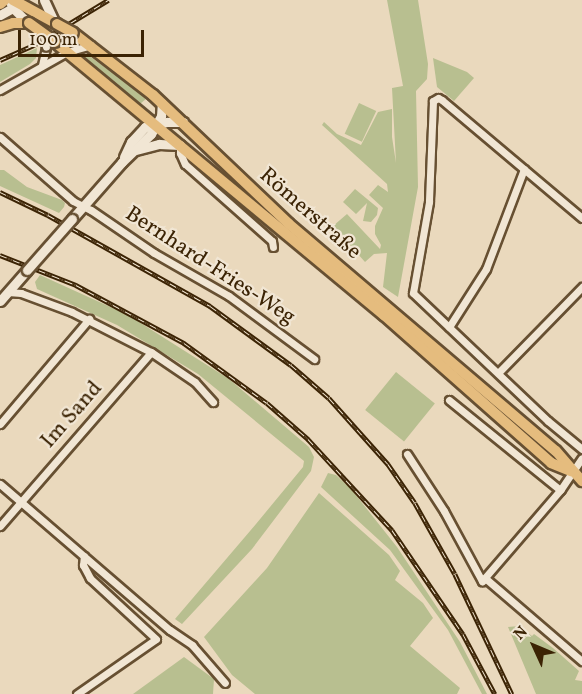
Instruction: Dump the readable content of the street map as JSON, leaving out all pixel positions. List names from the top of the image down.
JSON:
{
  "streets": {
    "main road": ["Römerstraße"],
    "street": ["Bernhard-Fries-Weg", "Im Sand"]
  },
  "scale_bar": "100 m",
  "north": "top left"
}
